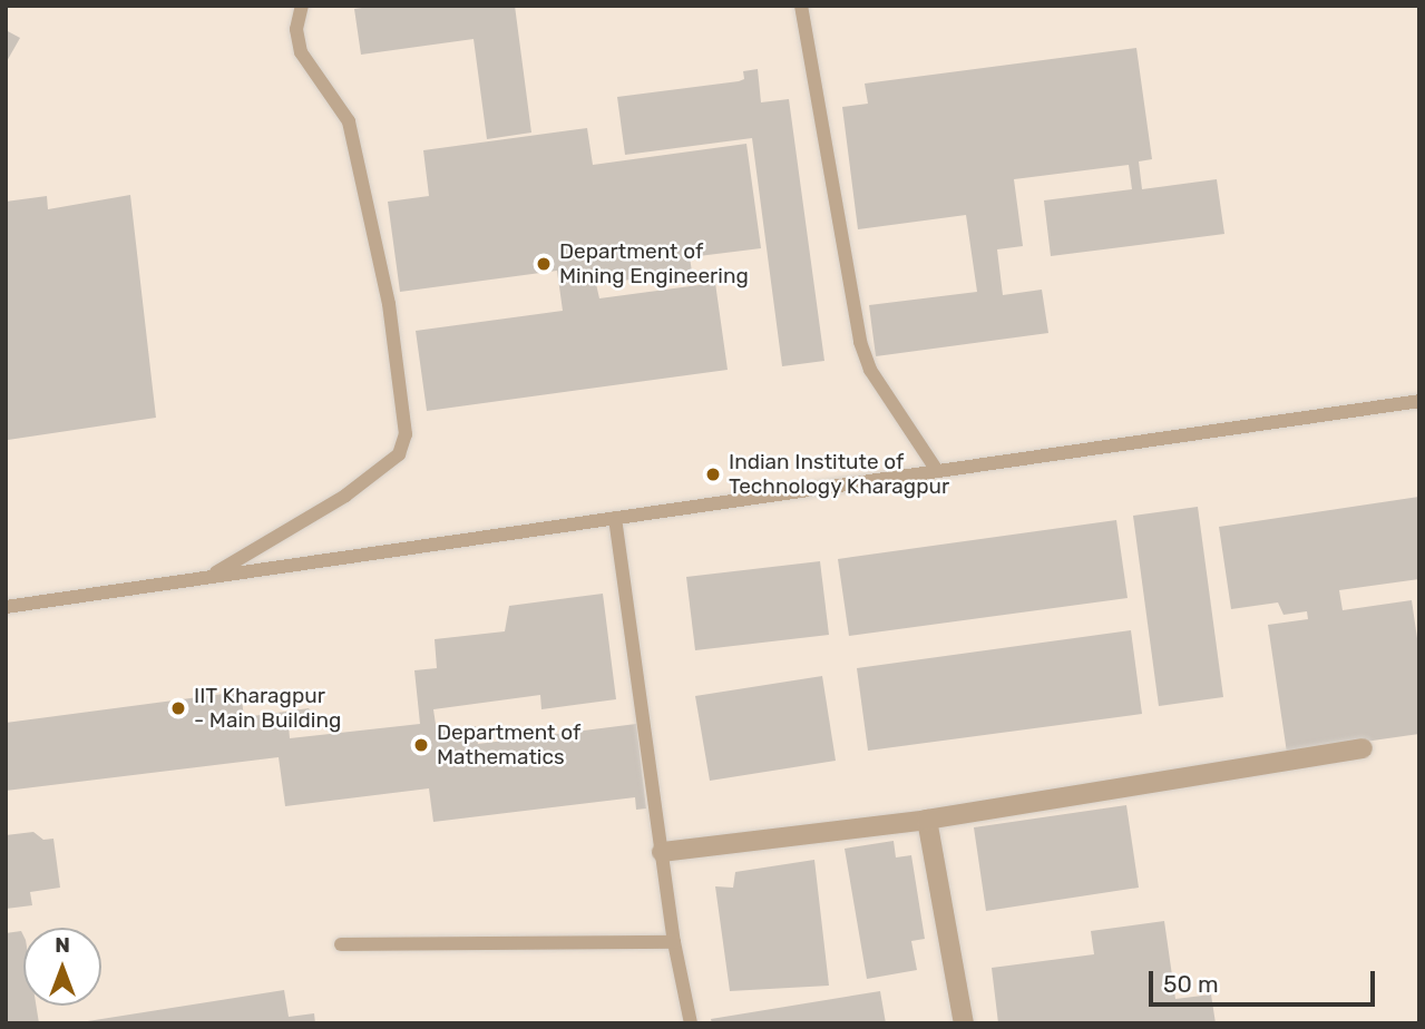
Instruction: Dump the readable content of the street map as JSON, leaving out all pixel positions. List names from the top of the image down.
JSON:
{
  "places": [
    "Department of Mining Engineering",
    "Indian Institute of Technology Kharagpur",
    "IIT Kharagpur - Main Building",
    "Department of Mathematics"
  ],
  "scale_bar": "50 m",
  "north": "top"
}
